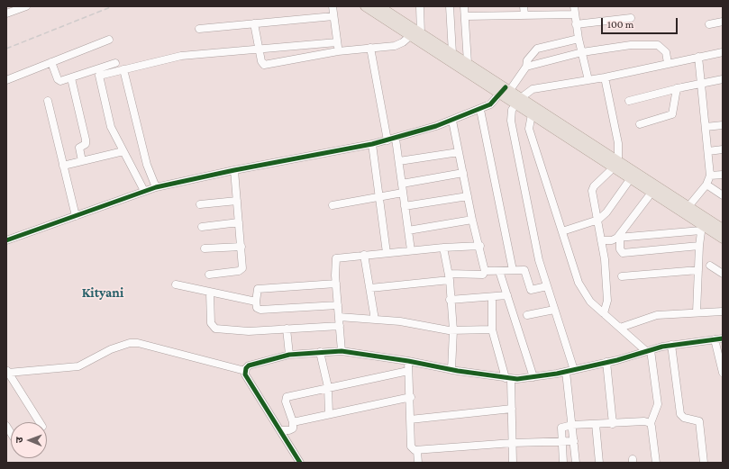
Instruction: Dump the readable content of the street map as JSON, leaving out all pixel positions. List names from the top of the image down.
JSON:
{
  "districts": ["Kityani"],
  "scale_bar": "100 m",
  "north": "left"
}
